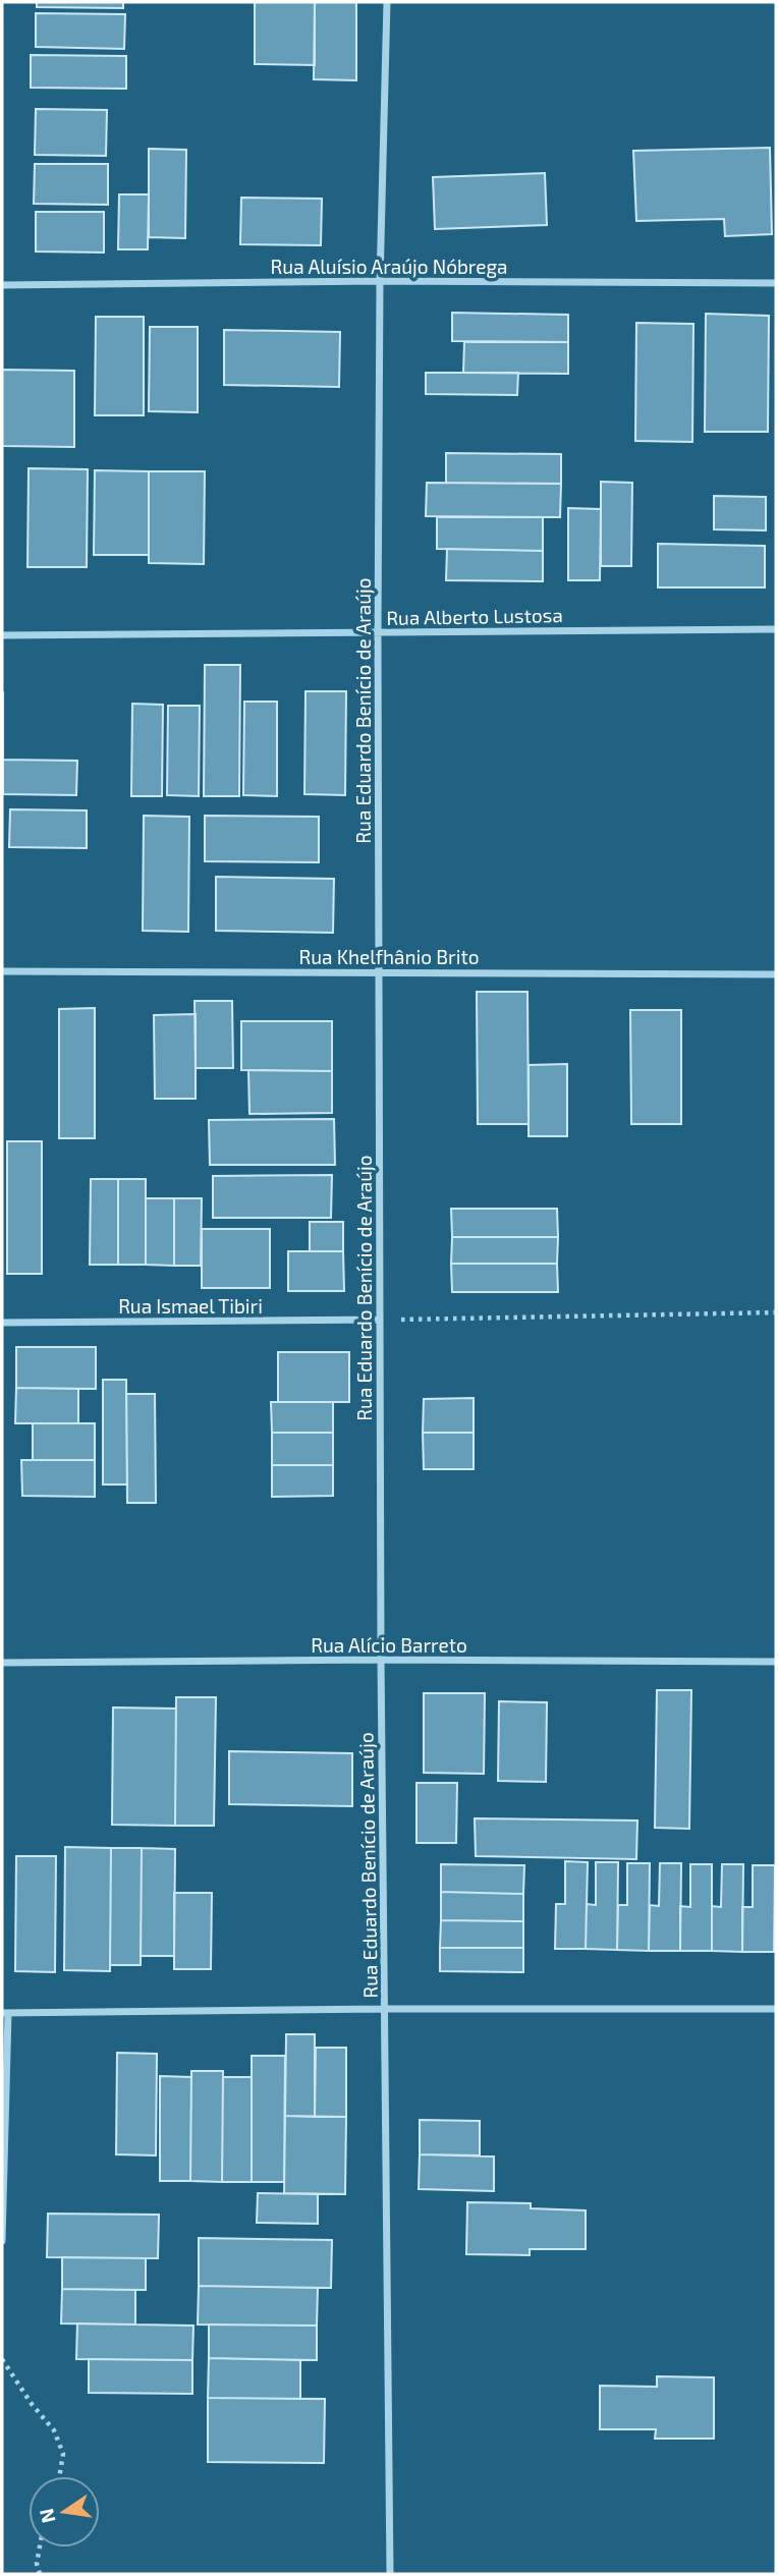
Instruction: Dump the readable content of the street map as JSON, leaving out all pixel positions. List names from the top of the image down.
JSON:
{
  "streets": {
    "street": [
      "Rua Aluísio Araújo Nóbrega",
      "Rua Alberto Lustosa",
      "Rua Eduardo Benício de Araújo",
      "Rua Khelfhânio Brito",
      "Rua Ismael Tibiri",
      "Rua Alício Barreto"
    ]
  },
  "crossings": [
    ["Rua Aluísio Araújo Nóbrega", "Rua Eduardo Benício de Araújo"],
    ["Rua Alberto Lustosa", "Rua Eduardo Benício de Araújo"],
    ["Rua Eduardo Benício de Araújo", "Rua Khelfhânio Brito"],
    ["Rua Eduardo Benício de Araújo", "Rua Ismael Tibiri"],
    ["Rua Eduardo Benício de Araújo", "Rua Alício Barreto"]
  ],
  "north": "left"
}
